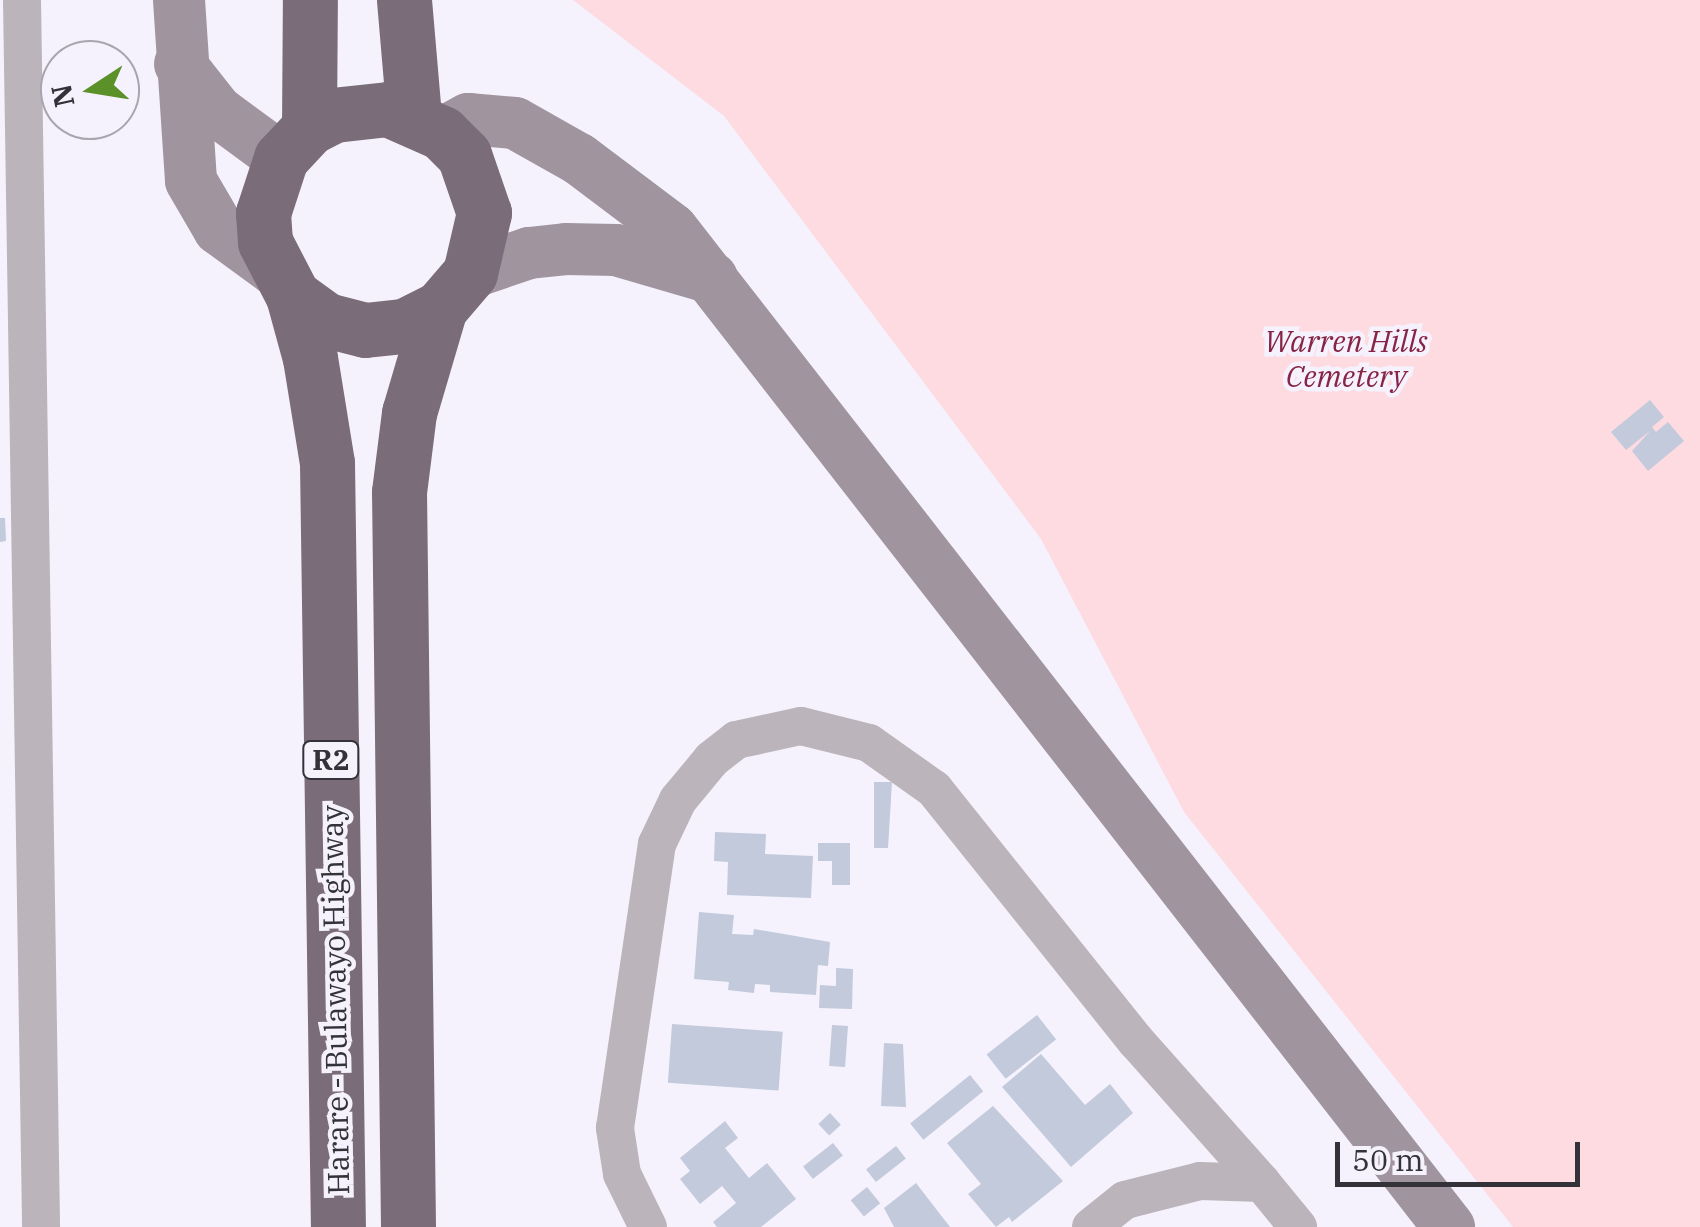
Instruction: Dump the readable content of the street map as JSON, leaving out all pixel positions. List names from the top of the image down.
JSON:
{
  "streets": {
    "highway": ["R2", "Harare - Bulawayo Highway"]
  },
  "crossings": [
    ["R2", "Harare - Bulawayo Highway"]
  ],
  "parks": ["Warren Hills Cemetery"],
  "scale_bar": "50 m",
  "north": "left"
}
